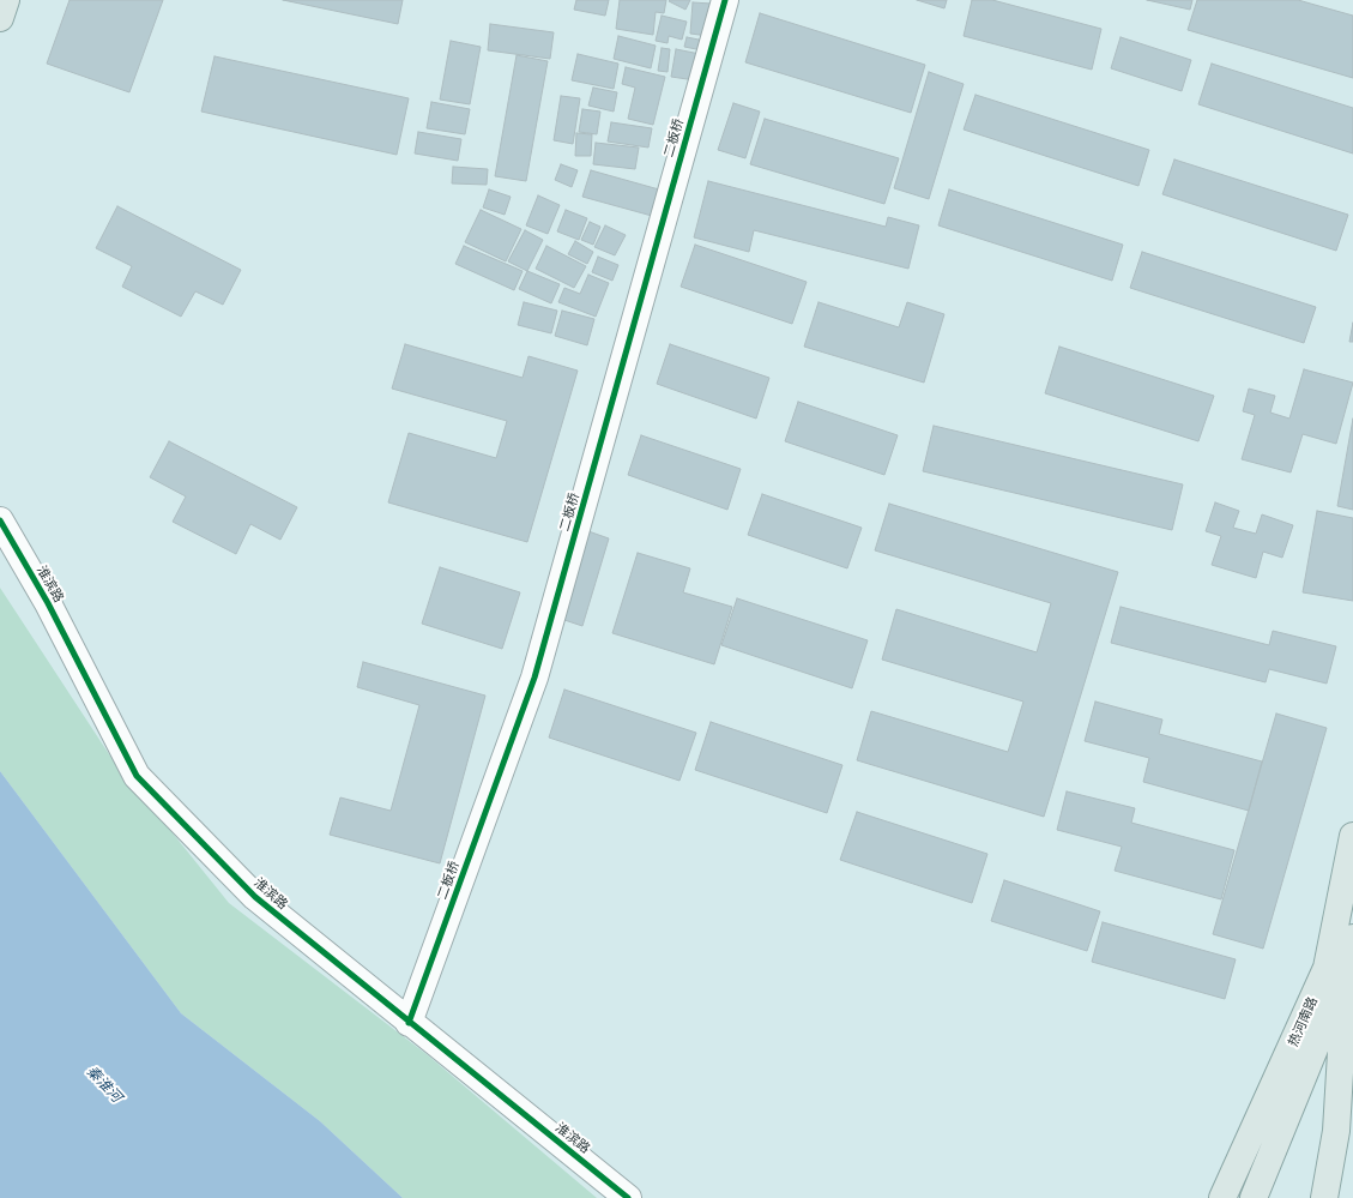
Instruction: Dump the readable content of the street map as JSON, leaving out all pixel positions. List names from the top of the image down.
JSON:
{
  "streets": {
    "main road": ["热河南路"],
    "street": ["二板桥", "淮滨路"]
  },
  "crossings": [
    ["二板桥", "淮滨路"]
  ],
  "water": ["秦淮河"]
}
